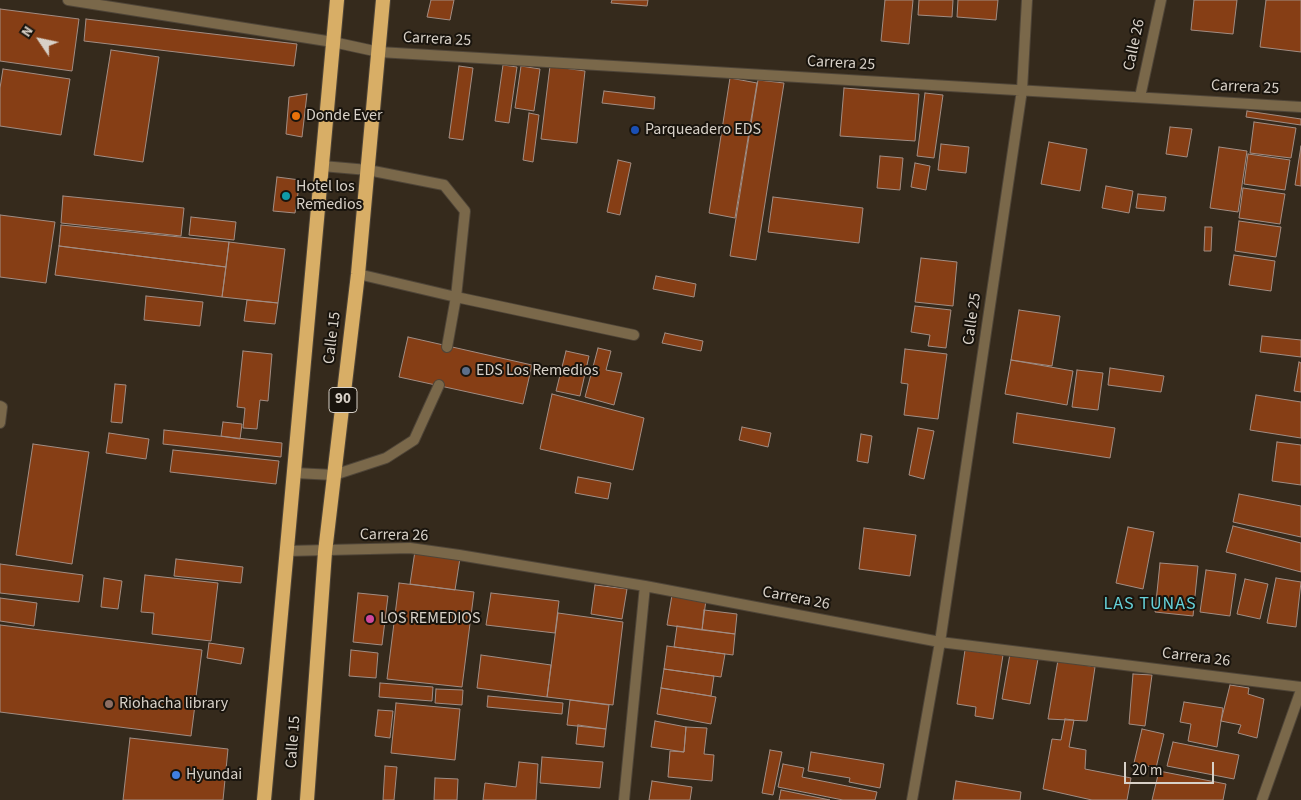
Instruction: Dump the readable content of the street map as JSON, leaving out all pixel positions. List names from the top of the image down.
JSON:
{
  "streets": {
    "highway": ["Calle 15", "90"],
    "street": [
      "Carrera 25",
      "Calle 26",
      "Calle 25",
      "Carrera 26"
    ]
  },
  "crossings": [
    ["Carrera 25", "Calle 26"],
    ["Carrera 25", "Calle 25"],
    ["Carrera 25", "Calle 15"],
    ["Calle 25", "Carrera 26"],
    ["Calle 15", "Carrera 26"]
  ],
  "districts": ["LAS TUNAS"],
  "places": [
    "Donde Ever",
    "Parqueadero EDS",
    "Hotel los Remedios",
    "EDS Los Remedios",
    "LOS REMEDIOS",
    "Riohacha library",
    "Hyundai"
  ],
  "scale_bar": "20 m",
  "north": "top left"
}
